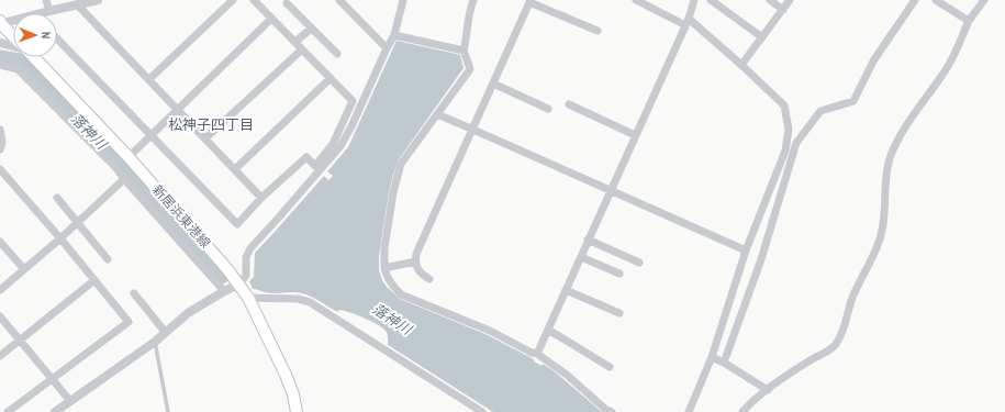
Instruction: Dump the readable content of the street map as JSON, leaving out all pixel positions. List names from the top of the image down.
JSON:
{
  "streets": {
    "main road": ["新居浜東港線"]
  },
  "districts": ["松神子四丁目"],
  "water": ["落神川"],
  "north": "right"
}
